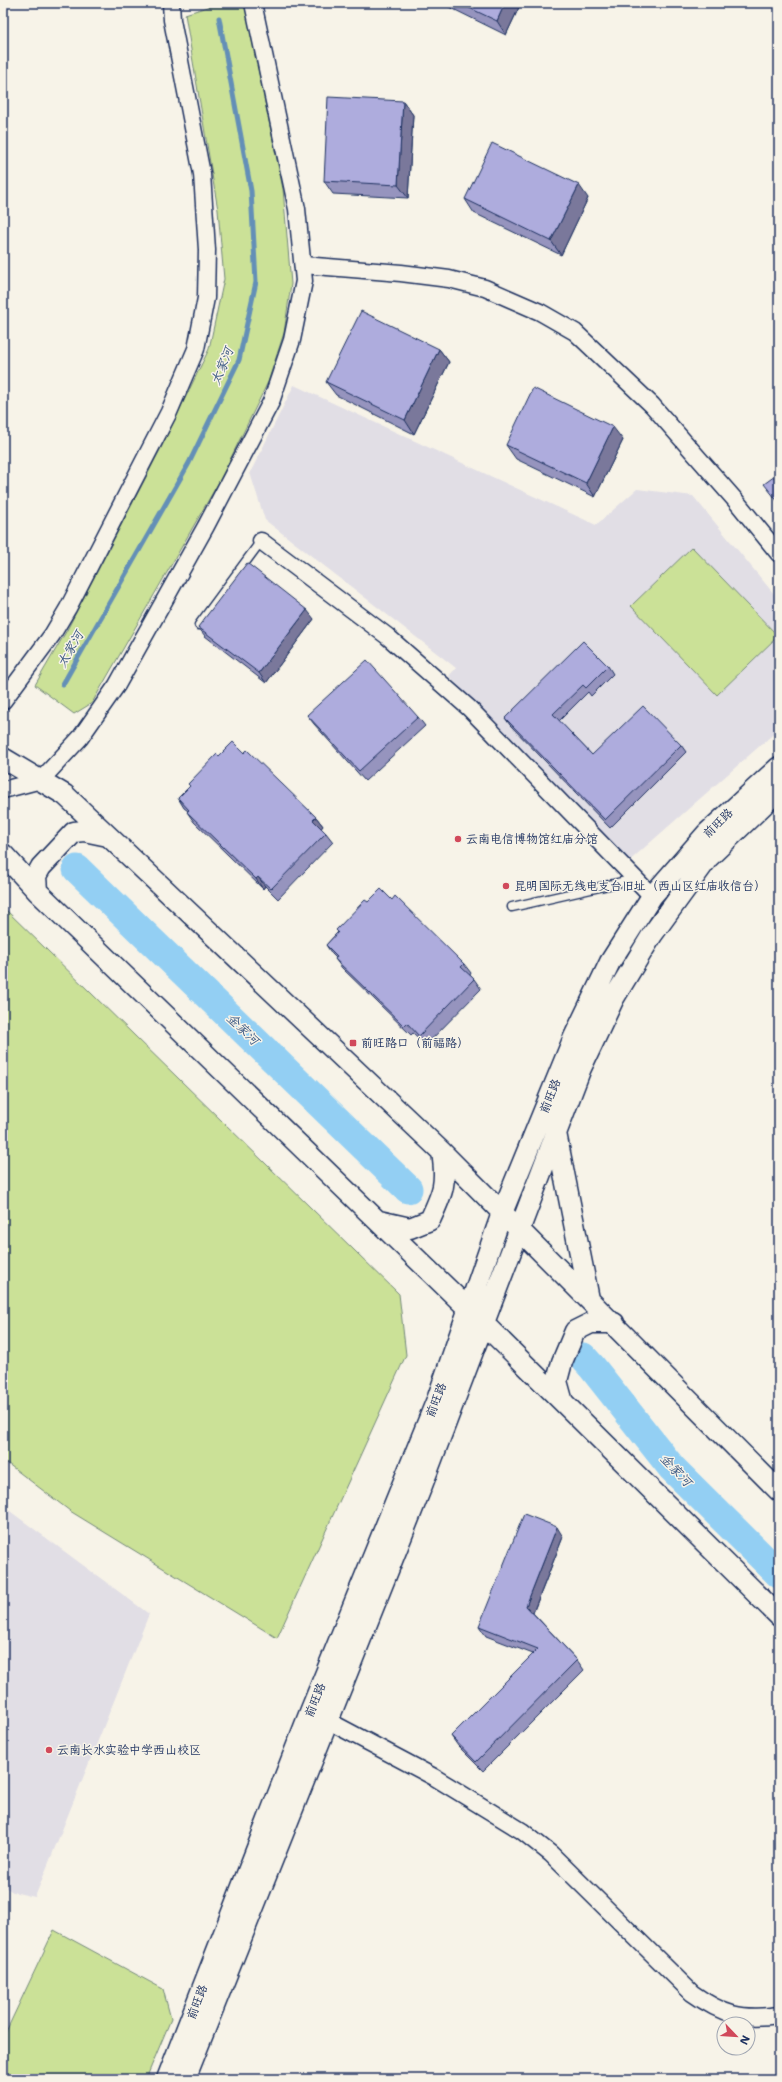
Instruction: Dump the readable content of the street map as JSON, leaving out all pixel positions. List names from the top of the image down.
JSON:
{
  "streets": {
    "street": ["前旺路"]
  },
  "water": ["太家河", "金家河"],
  "places": {
    "other": ["云南电信博物馆红庙分馆", "昆明国际无线电支台旧址（西山区红庙收信台）", "云南长水实验中学西山校区"],
    "transit": ["前旺路口（前福路）"]
  },
  "north": "bottom right"
}
